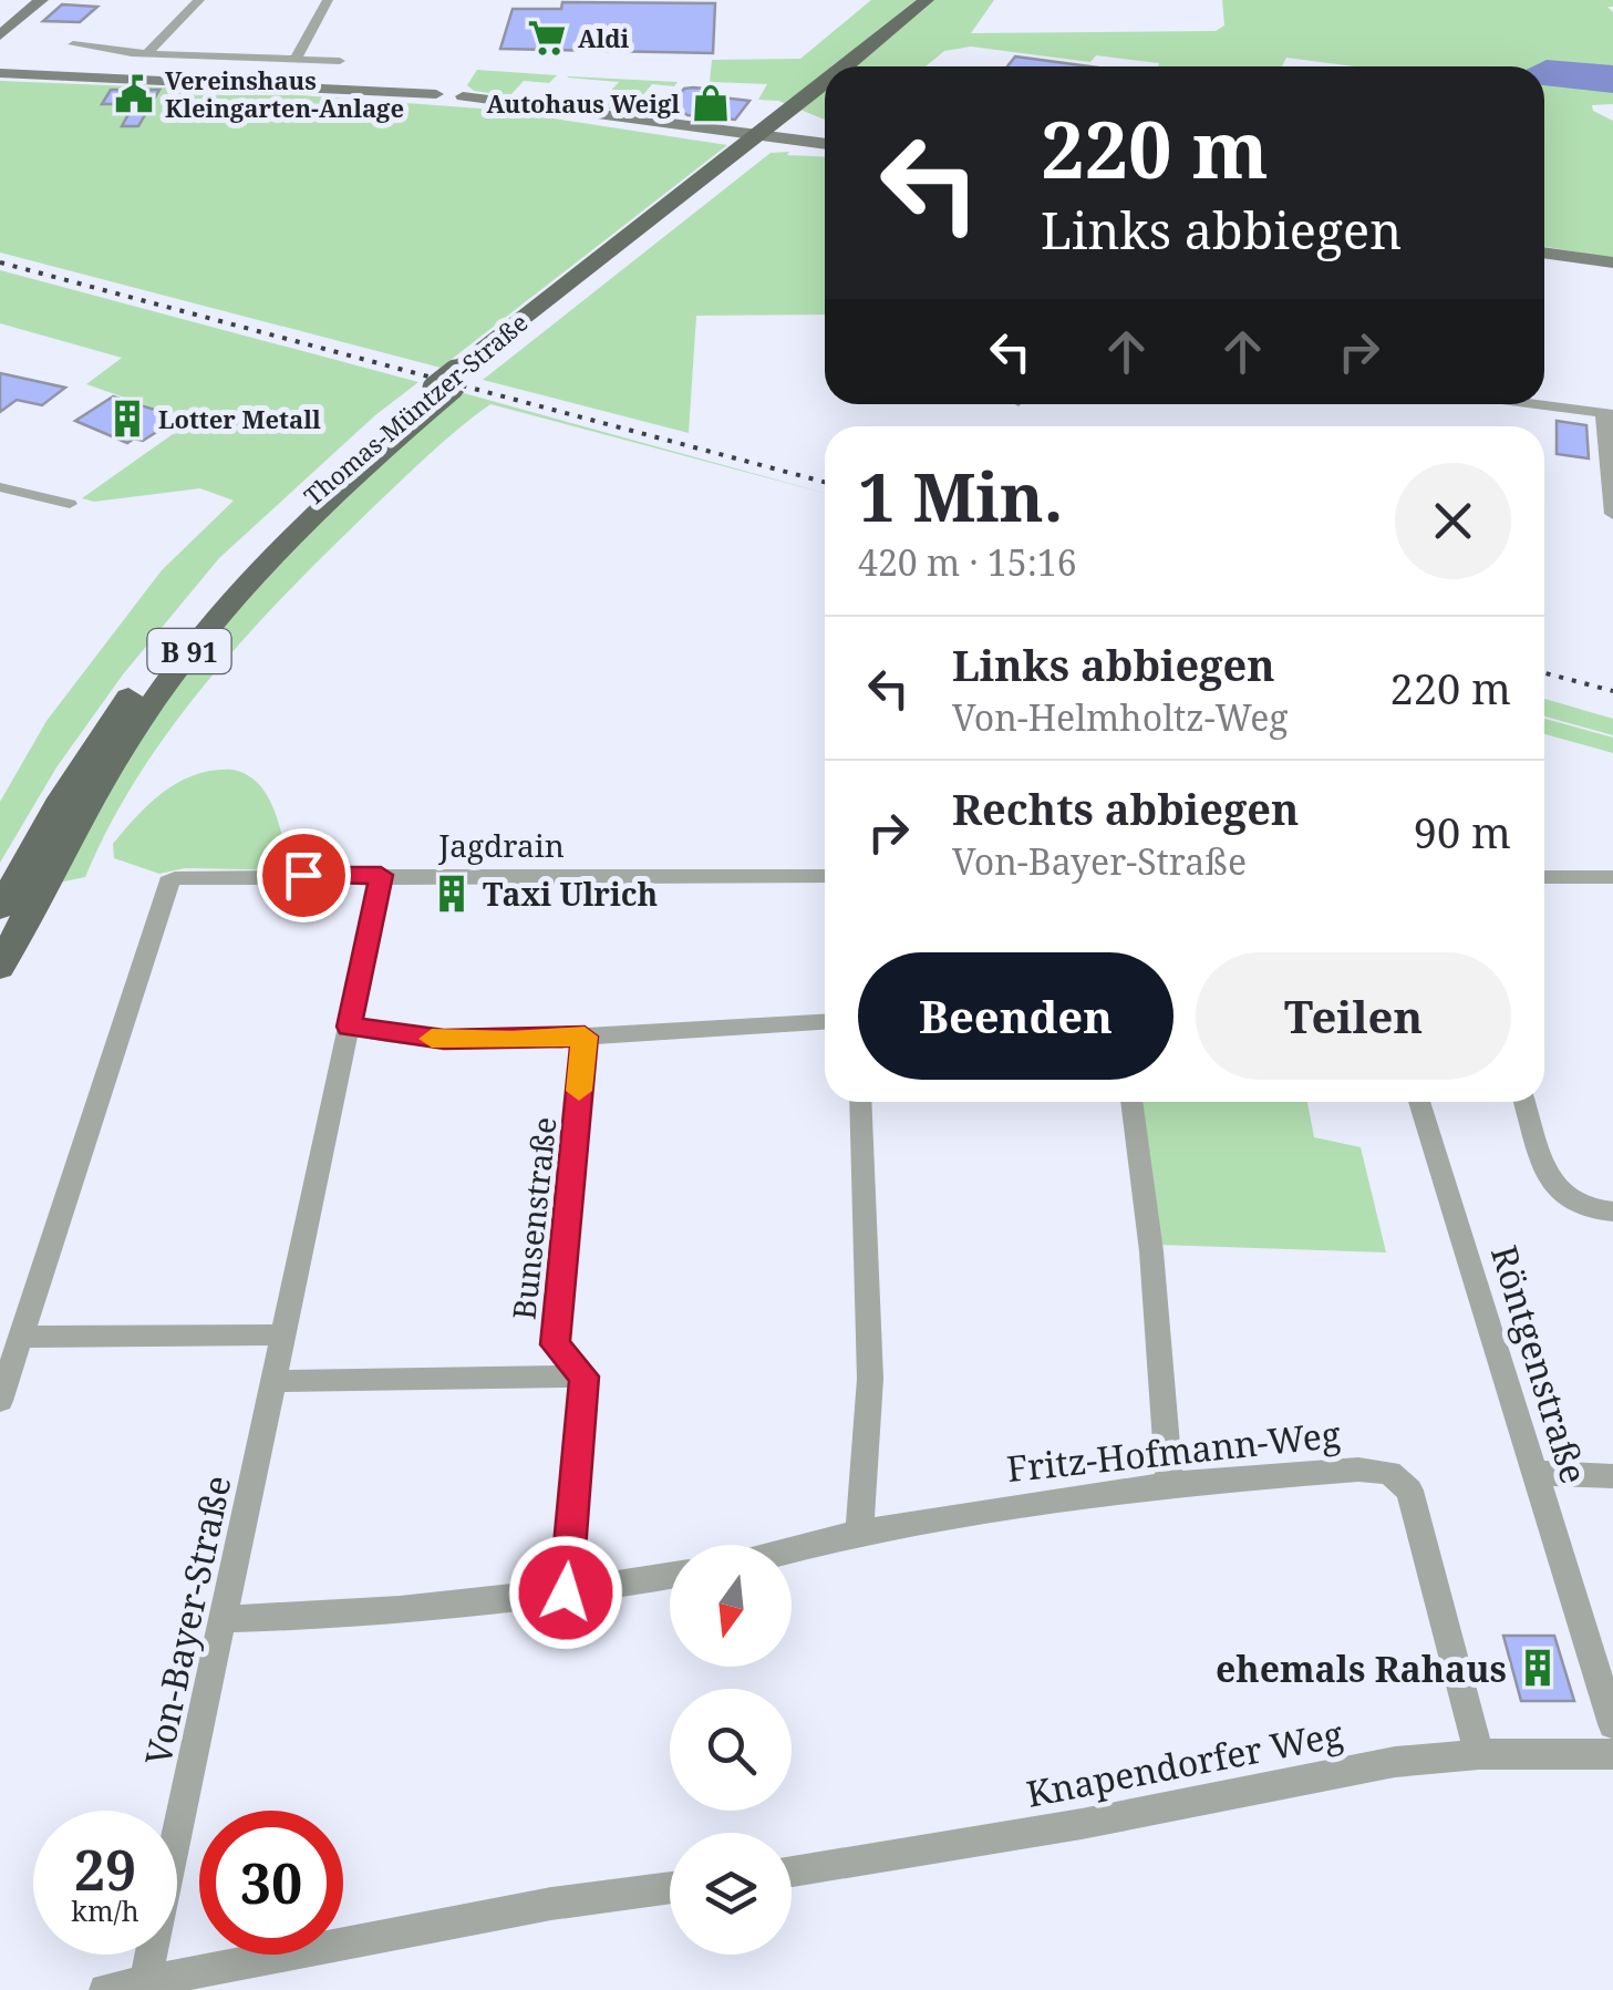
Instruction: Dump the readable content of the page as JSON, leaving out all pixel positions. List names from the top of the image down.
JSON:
{
  "streets": {
    "main road": ["Thomas-Müntzer-Straße", "B 91"],
    "street": [
      "Jagdrain",
      "Bunsenstraße",
      "Röntgenstraße",
      "Fritz-Hofmann-Weg",
      "Von-Bayer-Straße",
      "Knapendorfer Weg"
    ]
  },
  "crossings": [
    ["Jagdrain", "Von-Bayer-Straße"],
    ["Fritz-Hofmann-Weg", "Knapendorfer Weg"]
  ],
  "places": {
    "supermarket": ["Aldi"],
    "public building": ["Vereinshaus Kleingarten-Anlage"],
    "shop": ["Autohaus Weigl"],
    "building": ["Lotter Metall", "Taxi Ulrich", "ehemals Rahaus"]
  },
  "north": "bottom",
  "page": {
    "turn": ["220 m", "Links abbiegen"],
    "heading": ["1 Min.", "420 m · 15:16"],
    "list": [
      {
        "name": "Links abbiegen",
        "note": "Von-Helmholtz-Weg",
        "value": "220 m"
      },
      {
        "name": "Rechts abbiegen",
        "note": "Von-Bayer-Straße",
        "value": "90 m"
      }
    ],
    "buttons": ["Beenden", "Teilen"],
    "speed": "29 km/h",
    "limit": "30"
  }
}
